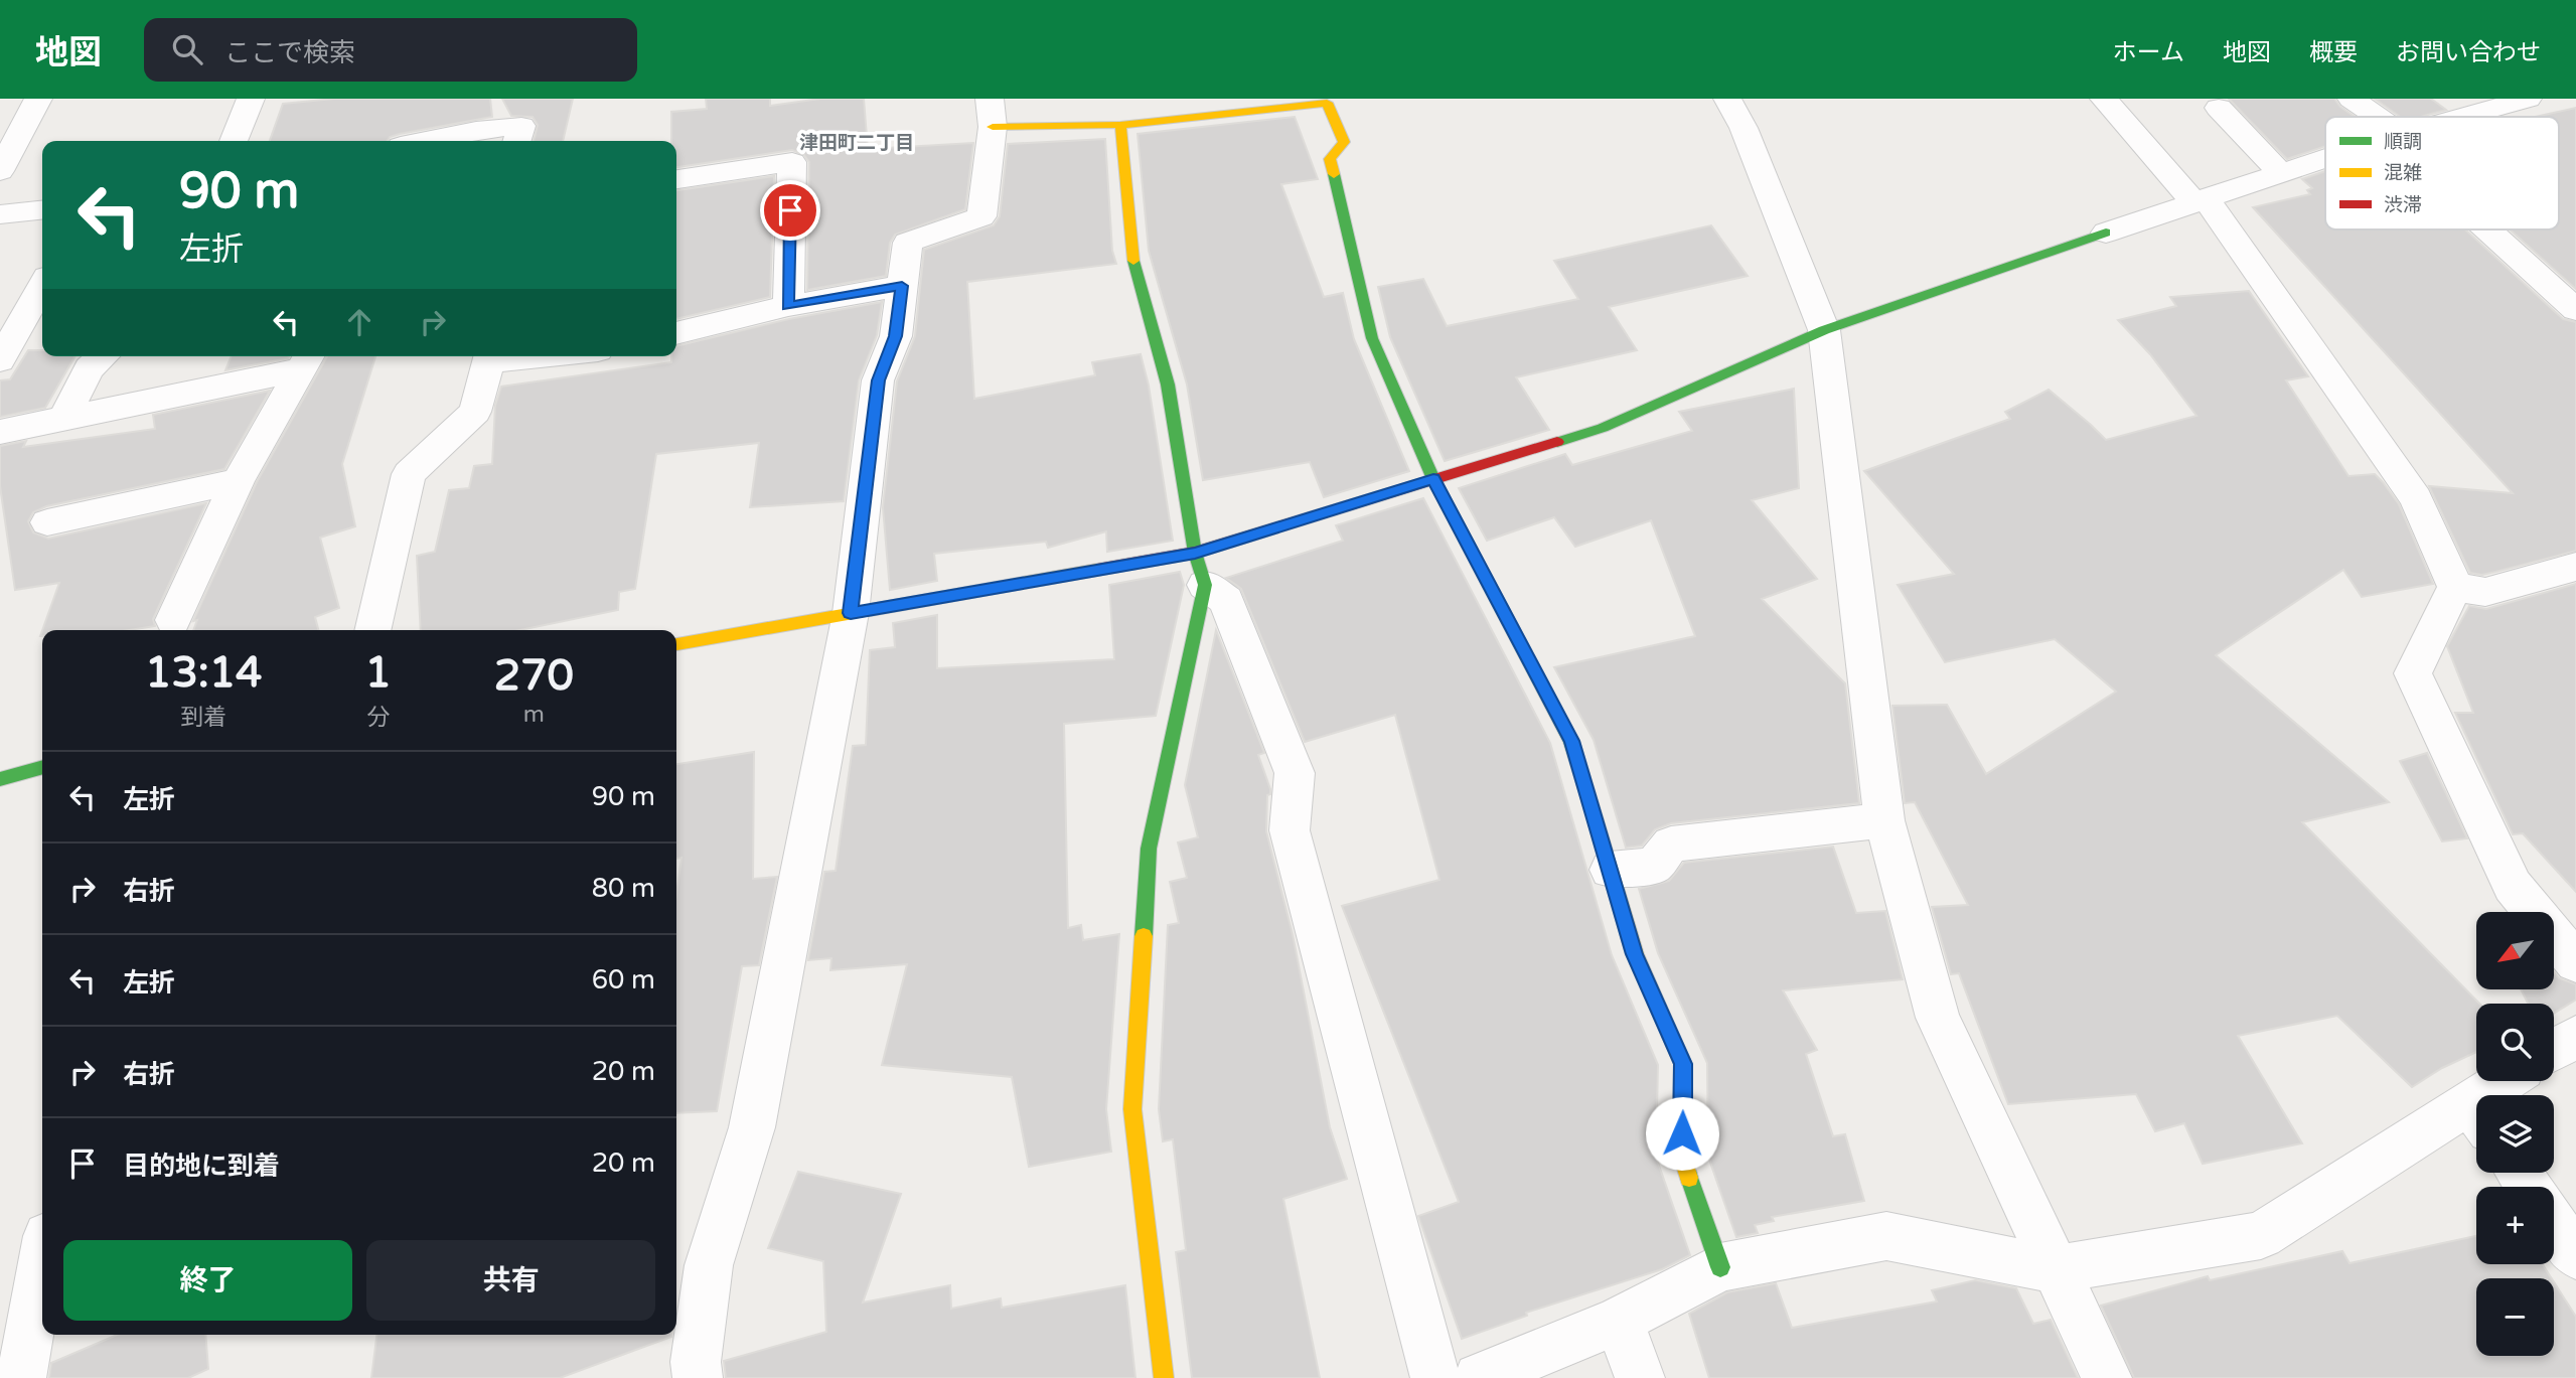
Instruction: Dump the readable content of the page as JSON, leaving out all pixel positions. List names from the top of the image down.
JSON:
{
  "districts": ["津田町二丁目"],
  "legend": ["順調", "混雑", "渋滞"],
  "north": "bottom left",
  "page": {
    "header": "地図",
    "search": "ここで検索",
    "nav": [
      "ホーム",
      "地図",
      "概要",
      "お問い合わせ"
    ],
    "turn": ["90 m", "左折"],
    "eta": [
      "13:14",
      "到着",
      "1",
      "分",
      "270",
      "m"
    ],
    "list": [
      {
        "name": "左折",
        "value": "90 m"
      },
      {
        "name": "右折",
        "value": "80 m"
      },
      {
        "name": "左折",
        "value": "60 m"
      },
      {
        "name": "右折",
        "value": "20 m"
      },
      {
        "name": "目的地に到着",
        "value": "20 m"
      }
    ],
    "map_buttons": ["+", "−"],
    "buttons": ["終了", "共有"]
  }
}
